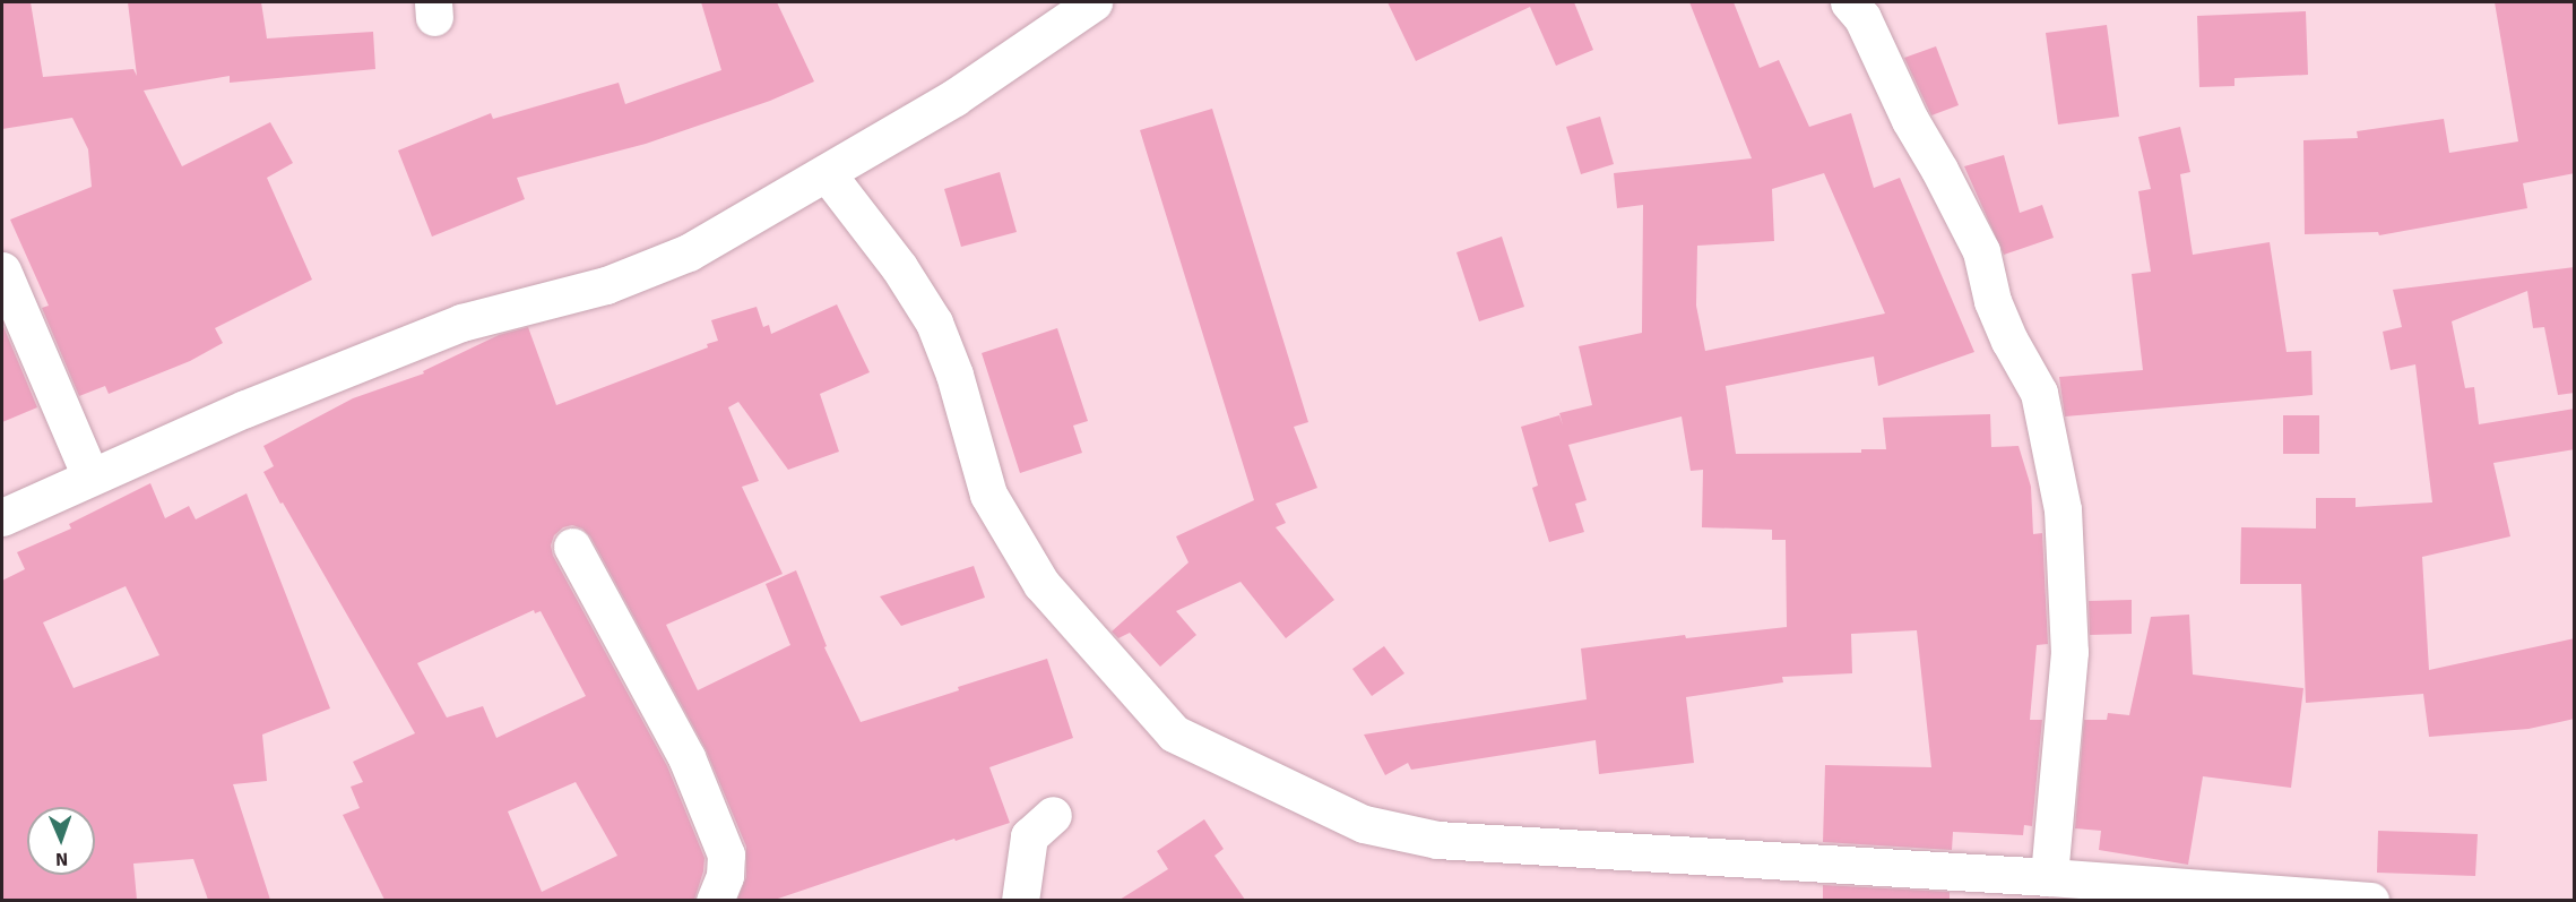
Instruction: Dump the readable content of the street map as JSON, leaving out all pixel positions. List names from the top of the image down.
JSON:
{
  "north": "bottom"
}
